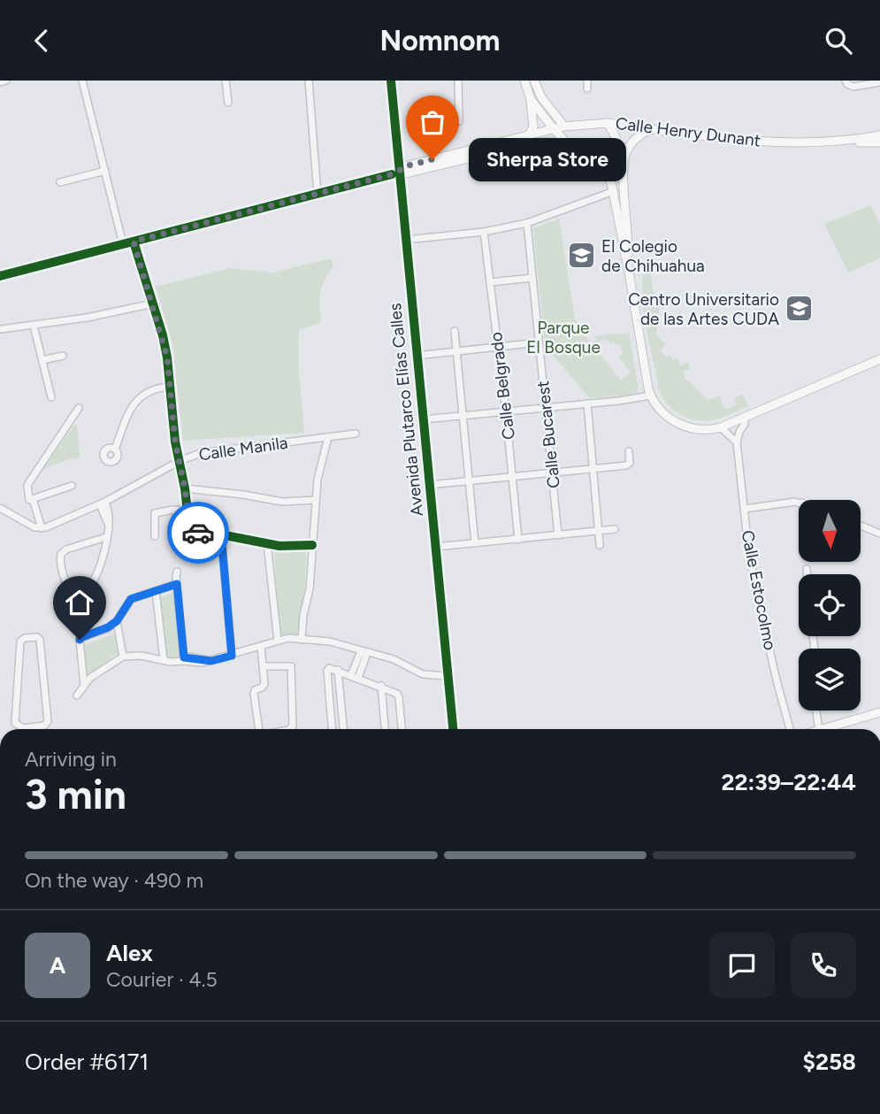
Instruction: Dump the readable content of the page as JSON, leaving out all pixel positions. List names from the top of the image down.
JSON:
{
  "streets": {
    "main road": ["Calle Henry Dunant", "Avenida Plutarco Elías Calles"],
    "street": [
      "Calle Belgrado",
      "Calle Bucarest",
      "Calle Manila",
      "Calle Estocolmo"
    ]
  },
  "crossings": [
    ["Calle Henry Dunant", "Avenida Plutarco Elías Calles"]
  ],
  "parks": ["Parque El Bosque"],
  "places": {
    "other": ["Sherpa Store"],
    "school or university": ["El Colegio de Chihuahua", "Centro Universitario de las Artes CUDA"]
  },
  "north": "bottom",
  "page": {
    "header": "Nomnom",
    "bubble": "Sherpa Store",
    "heading": ["3 min", "Arriving in", "22:39–22:44"],
    "panel": [
      "Alex",
      "Courier · 4.5",
      "Order #6171",
      "$258"
    ],
    "bar": "On the way · 490 m",
    "round": "A"
  }
}
